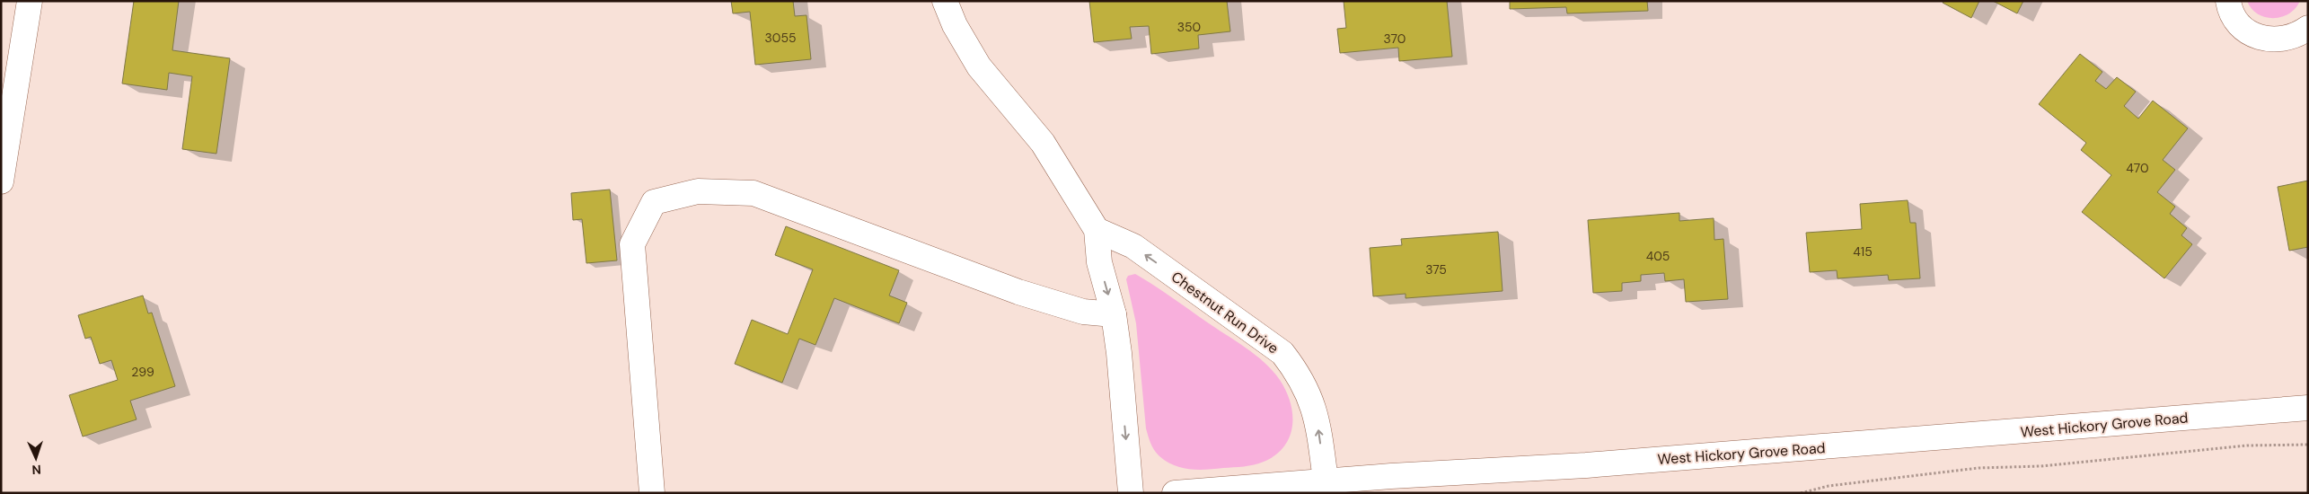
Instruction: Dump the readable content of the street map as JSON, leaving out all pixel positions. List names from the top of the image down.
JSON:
{
  "streets": {
    "street": ["Chestnut Run Drive", "West Hickory Grove Road"]
  },
  "crossings": [
    ["Chestnut Run Drive", "West Hickory Grove Road"]
  ],
  "one_way": ["Chestnut Run Drive"],
  "house_numbers": [
    "350",
    "3055",
    "370",
    "470",
    "415",
    "405",
    "375",
    "299"
  ],
  "north": "bottom"
}
